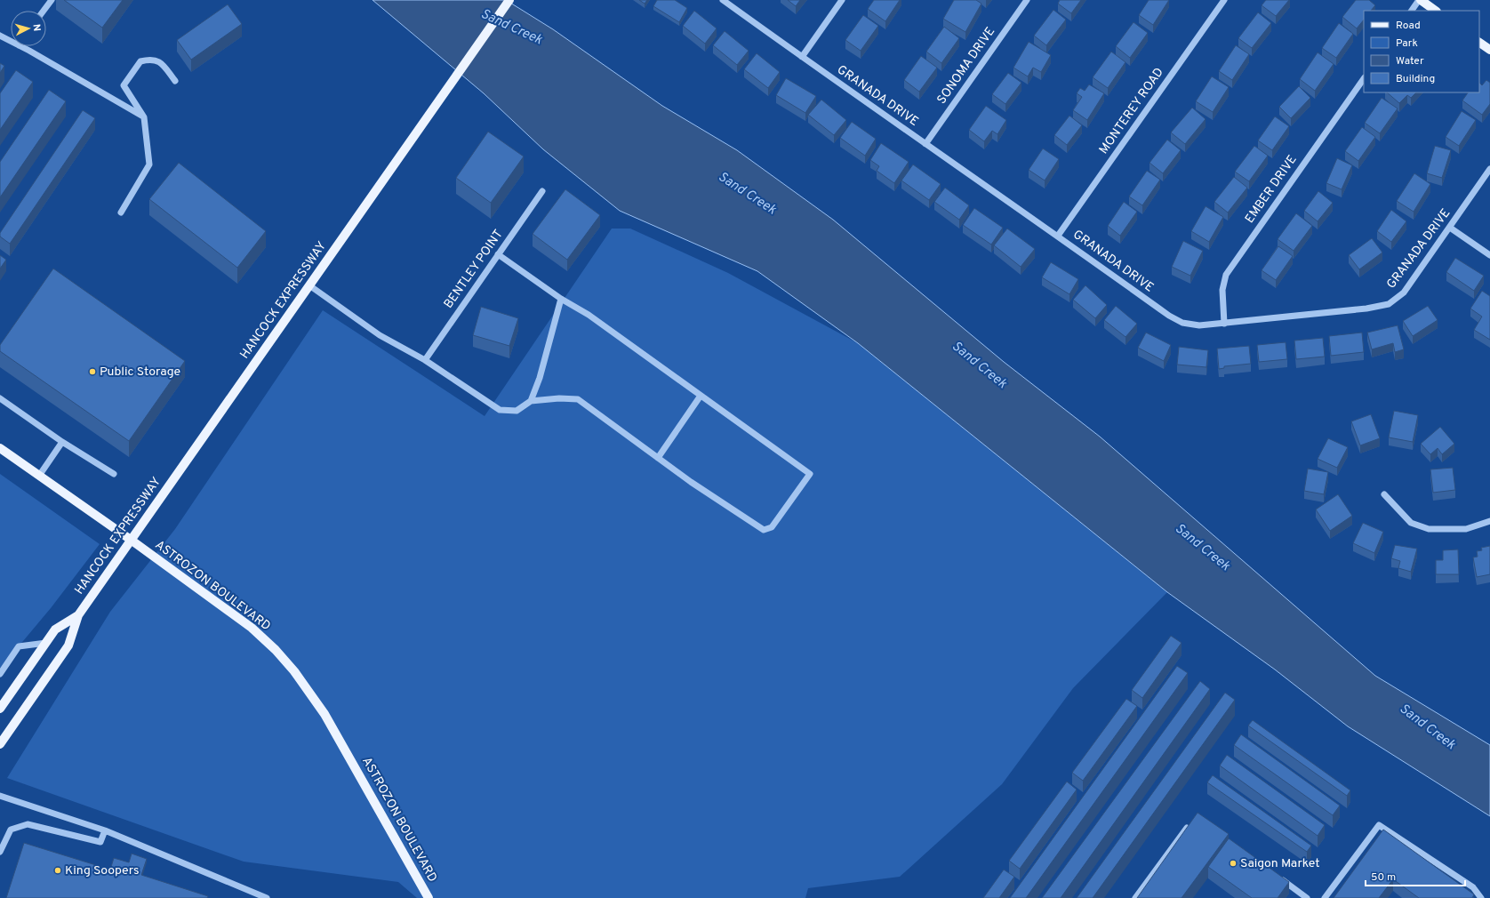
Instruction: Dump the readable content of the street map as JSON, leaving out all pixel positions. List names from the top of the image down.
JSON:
{
  "streets": {
    "main road": ["HANCOCK EXPRESSWAY", "ASTROZON BOULEVARD"],
    "street": [
      "SONOMA DRIVE",
      "GRANADA DRIVE",
      "MONTEREY ROAD",
      "EMBER DRIVE",
      "BENTLEY POINT"
    ]
  },
  "crossings": [
    ["SONOMA DRIVE", "GRANADA DRIVE"],
    ["GRANADA DRIVE", "MONTEREY ROAD"],
    ["GRANADA DRIVE", "EMBER DRIVE"],
    ["HANCOCK EXPRESSWAY", "ASTROZON BOULEVARD"]
  ],
  "water": ["Sand Creek"],
  "places": ["Public Storage", "Saigon Market", "King Soopers"],
  "legend": [
    "Road",
    "Park",
    "Water",
    "Building"
  ],
  "scale_bar": "50 m",
  "north": "right"
}
